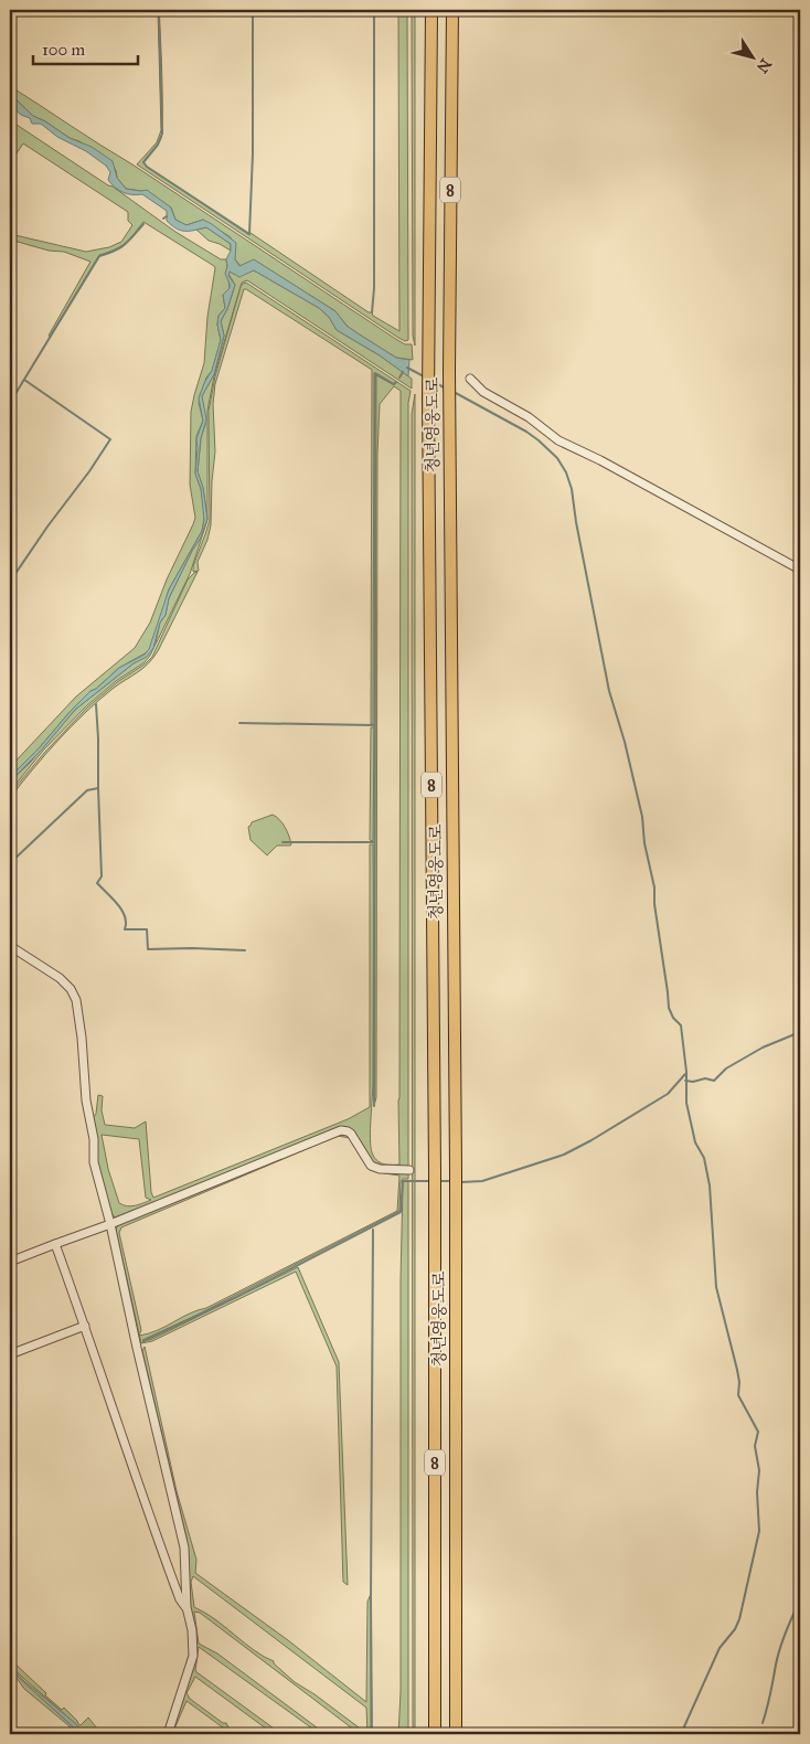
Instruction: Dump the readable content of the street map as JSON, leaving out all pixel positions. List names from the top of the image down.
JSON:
{
  "streets": {
    "highway": ["8", "청년영웅도로"]
  },
  "scale_bar": "100 m",
  "north": "bottom right"
}
